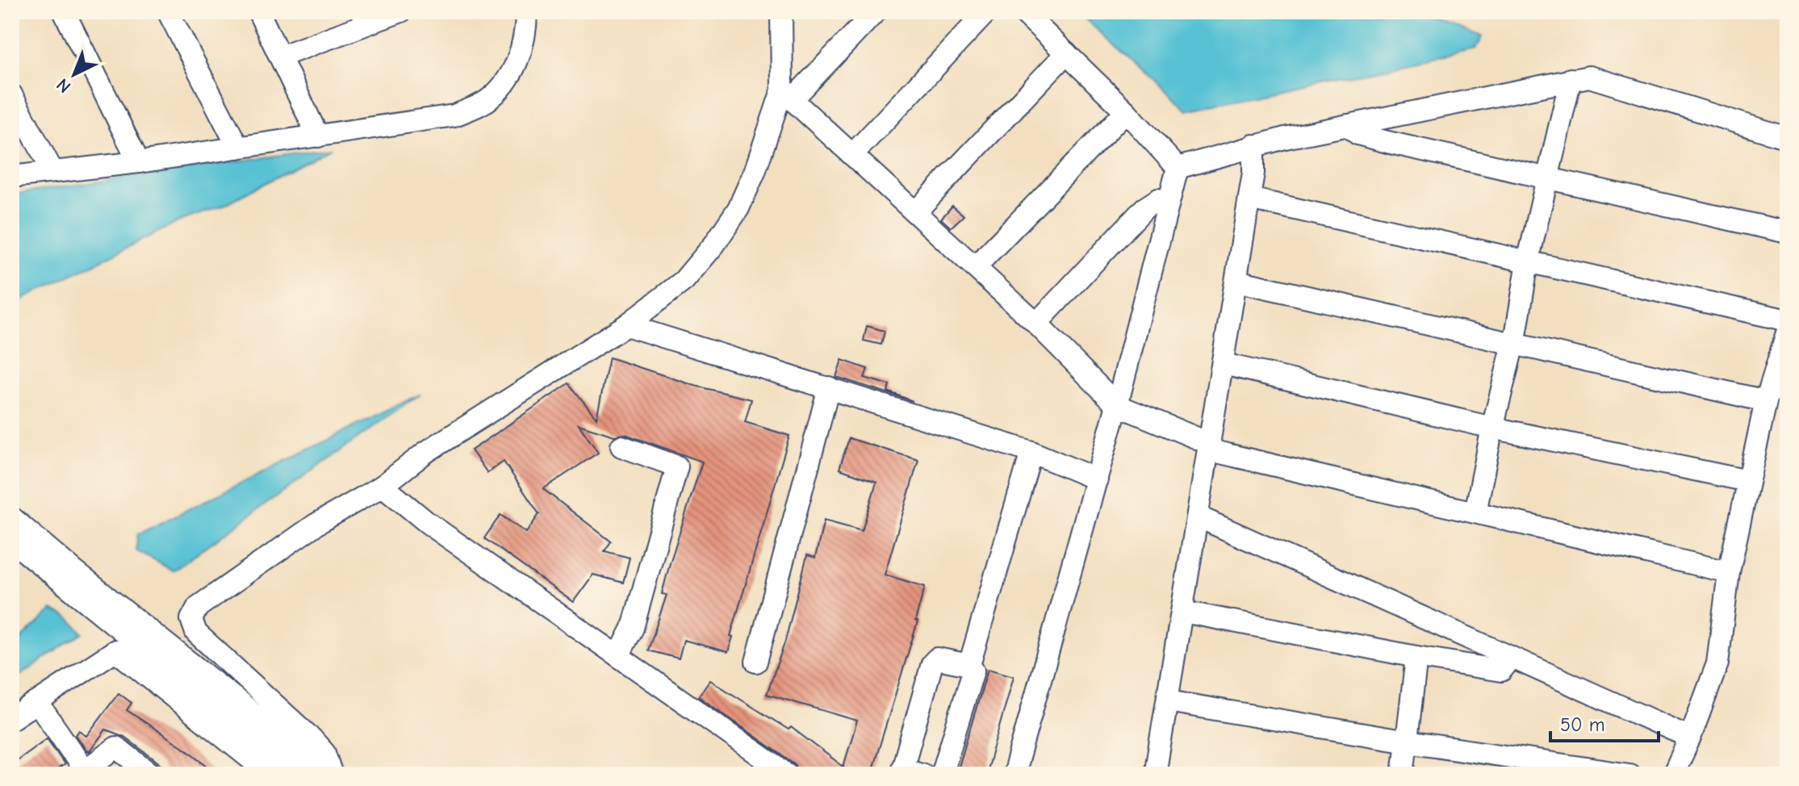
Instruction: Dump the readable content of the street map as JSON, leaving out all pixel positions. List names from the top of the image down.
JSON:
{
  "scale_bar": "50 m",
  "north": "bottom left"
}
